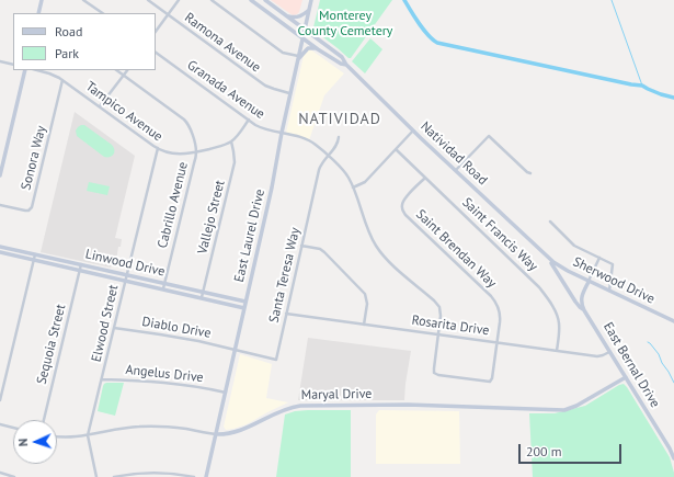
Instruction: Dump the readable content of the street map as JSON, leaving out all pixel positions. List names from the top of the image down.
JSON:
{
  "streets": {
    "main road": [
      "Natividad Road",
      "East Laurel Drive",
      "Linwood Drive",
      "Sherwood Drive",
      "East Bernal Drive",
      "Maryal Drive"
    ],
    "street": [
      "Ramona Avenue",
      "Granada Avenue",
      "Tampico Avenue",
      "Sonora Way",
      "Cabrillo Avenue",
      "Vallejo Street",
      "Saint Francis Way",
      "Saint Brendan Way",
      "Santa Teresa Way",
      "Elwood Street",
      "Rosarita Drive",
      "Diablo Drive",
      "Sequoia Street",
      "Angelus Drive"
    ]
  },
  "crossings": [
    ["Ramona Avenue", "East Laurel Drive"],
    ["Granada Avenue", "East Laurel Drive"],
    ["Granada Avenue", "Saint Brendan Way"],
    ["Granada Avenue", "Santa Teresa Way"],
    ["Granada Avenue", "Rosarita Drive"],
    ["Tampico Avenue", "Sonora Way"],
    ["Tampico Avenue", "Cabrillo Avenue"],
    ["Tampico Avenue", "Vallejo Street"],
    ["Tampico Avenue", "Elwood Street"],
    ["Natividad Road", "East Laurel Drive"],
    ["Natividad Road", "Sherwood Drive"],
    ["Natividad Road", "East Bernal Drive"],
    ["Cabrillo Avenue", "Linwood Drive"],
    ["Vallejo Street", "Linwood Drive"],
    ["Saint Francis Way", "Saint Brendan Way"],
    ["Saint Francis Way", "Rosarita Drive"],
    ["East Laurel Drive", "Linwood Drive"],
    ["East Laurel Drive", "Santa Teresa Way"],
    ["East Laurel Drive", "Diablo Drive"],
    ["East Laurel Drive", "Angelus Drive"],
    ["East Laurel Drive", "Maryal Drive"],
    ["Saint Brendan Way", "Rosarita Drive"],
    ["Linwood Drive", "Elwood Street"],
    ["Linwood Drive", "Sequoia Street"],
    ["Santa Teresa Way", "Rosarita Drive"],
    ["Santa Teresa Way", "Diablo Drive"],
    ["Sherwood Drive", "East Bernal Drive"],
    ["Elwood Street", "Diablo Drive"],
    ["Elwood Street", "Angelus Drive"],
    ["Elwood Street", "Maryal Drive"],
    ["Rosarita Drive", "East Bernal Drive"],
    ["East Bernal Drive", "Maryal Drive"]
  ],
  "districts": ["NATIVIDAD"],
  "parks": ["Monterey County Cemetery"],
  "legend": ["Road", "Park"],
  "scale_bar": "200 m",
  "north": "left"
}
